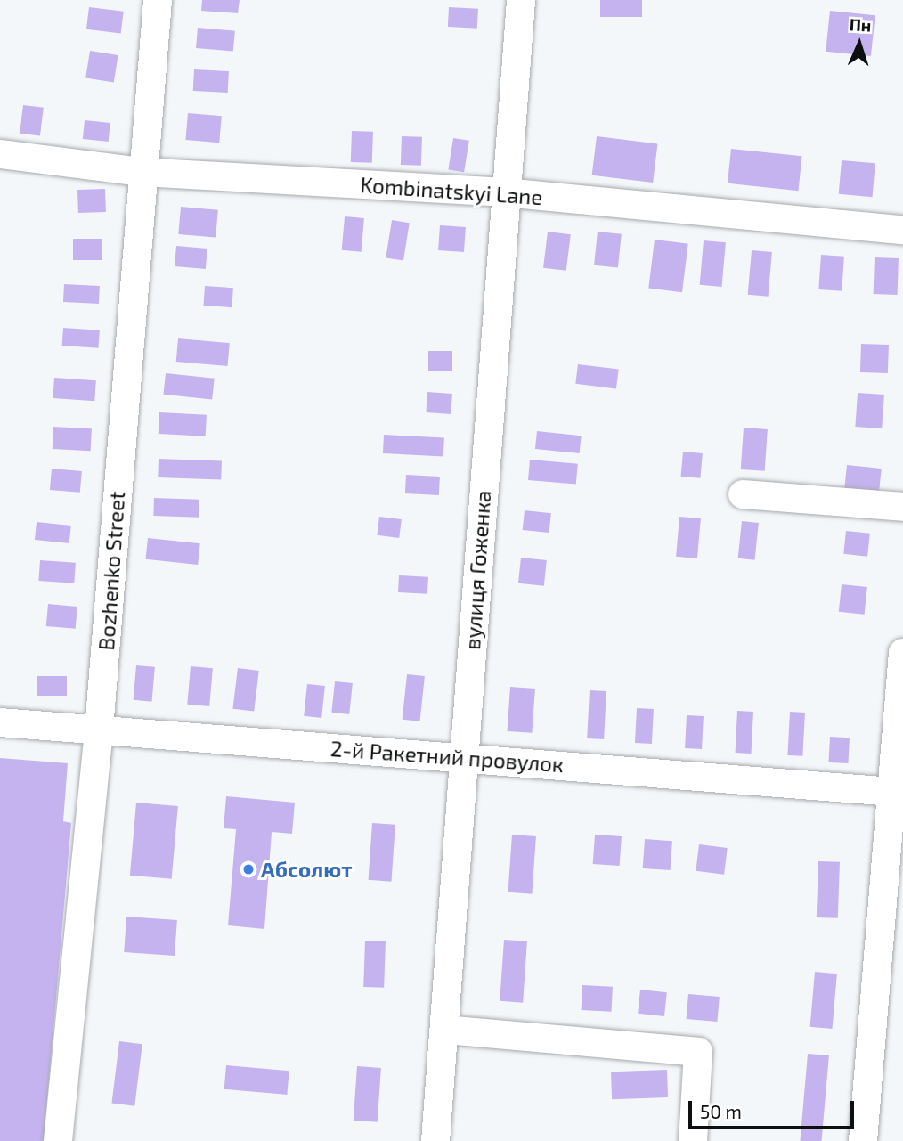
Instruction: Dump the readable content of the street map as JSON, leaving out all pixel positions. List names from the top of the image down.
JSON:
{
  "streets": {
    "street": [
      "Kombinatskyi Lane",
      "вулиця Гоженка",
      "Bozhenko Street",
      "2-й Ракетний провулок"
    ]
  },
  "crossings": [
    ["Kombinatskyi Lane", "вулиця Гоженка"],
    ["Kombinatskyi Lane", "Bozhenko Street"],
    ["вулиця Гоженка", "2-й Ракетний провулок"],
    ["Bozhenko Street", "2-й Ракетний провулок"]
  ],
  "places": ["Абсолют"],
  "scale_bar": "50 m",
  "north": "top"
}
